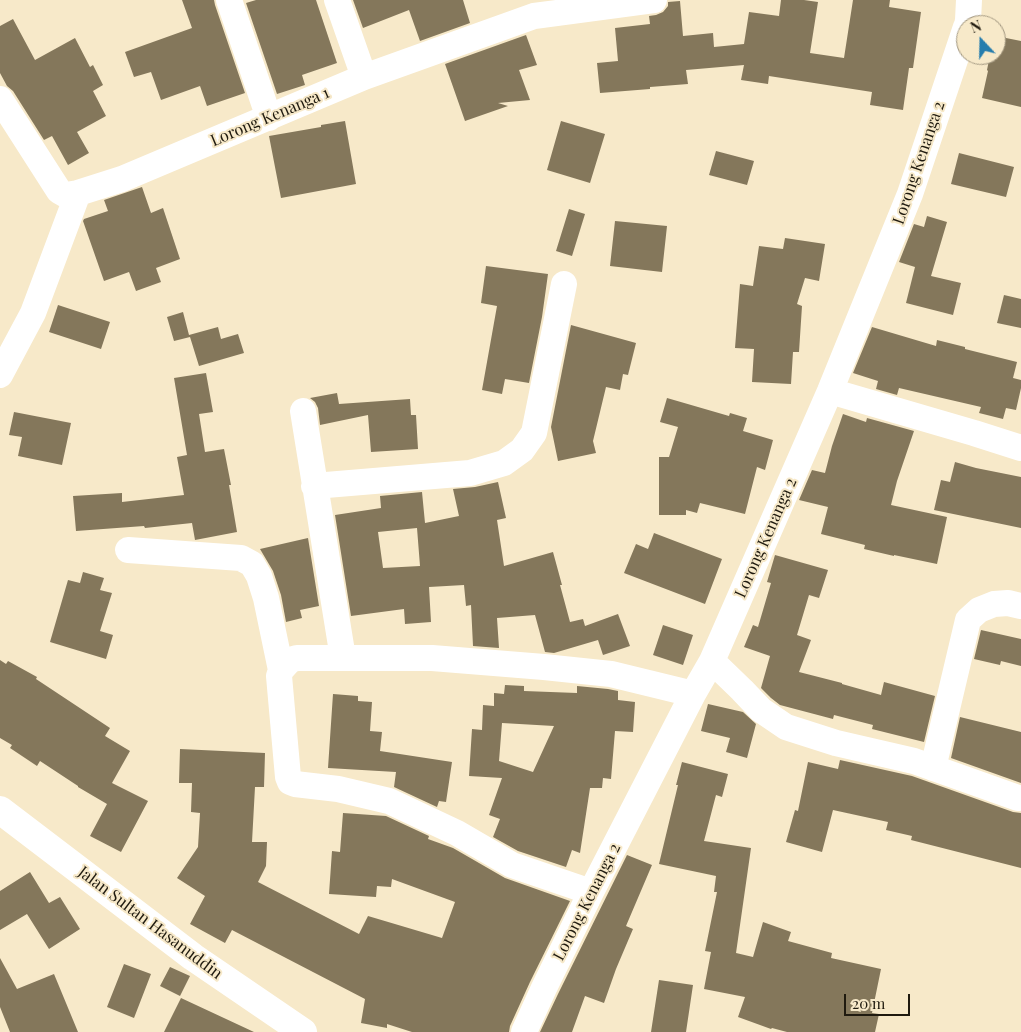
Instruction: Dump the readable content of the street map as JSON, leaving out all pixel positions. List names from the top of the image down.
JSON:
{
  "streets": {
    "street": ["Lorong Kenanga 1", "Lorong Kenanga 2", "Jalan Sultan Hasanuddin"]
  },
  "scale_bar": "20 m",
  "north": "top"
}
